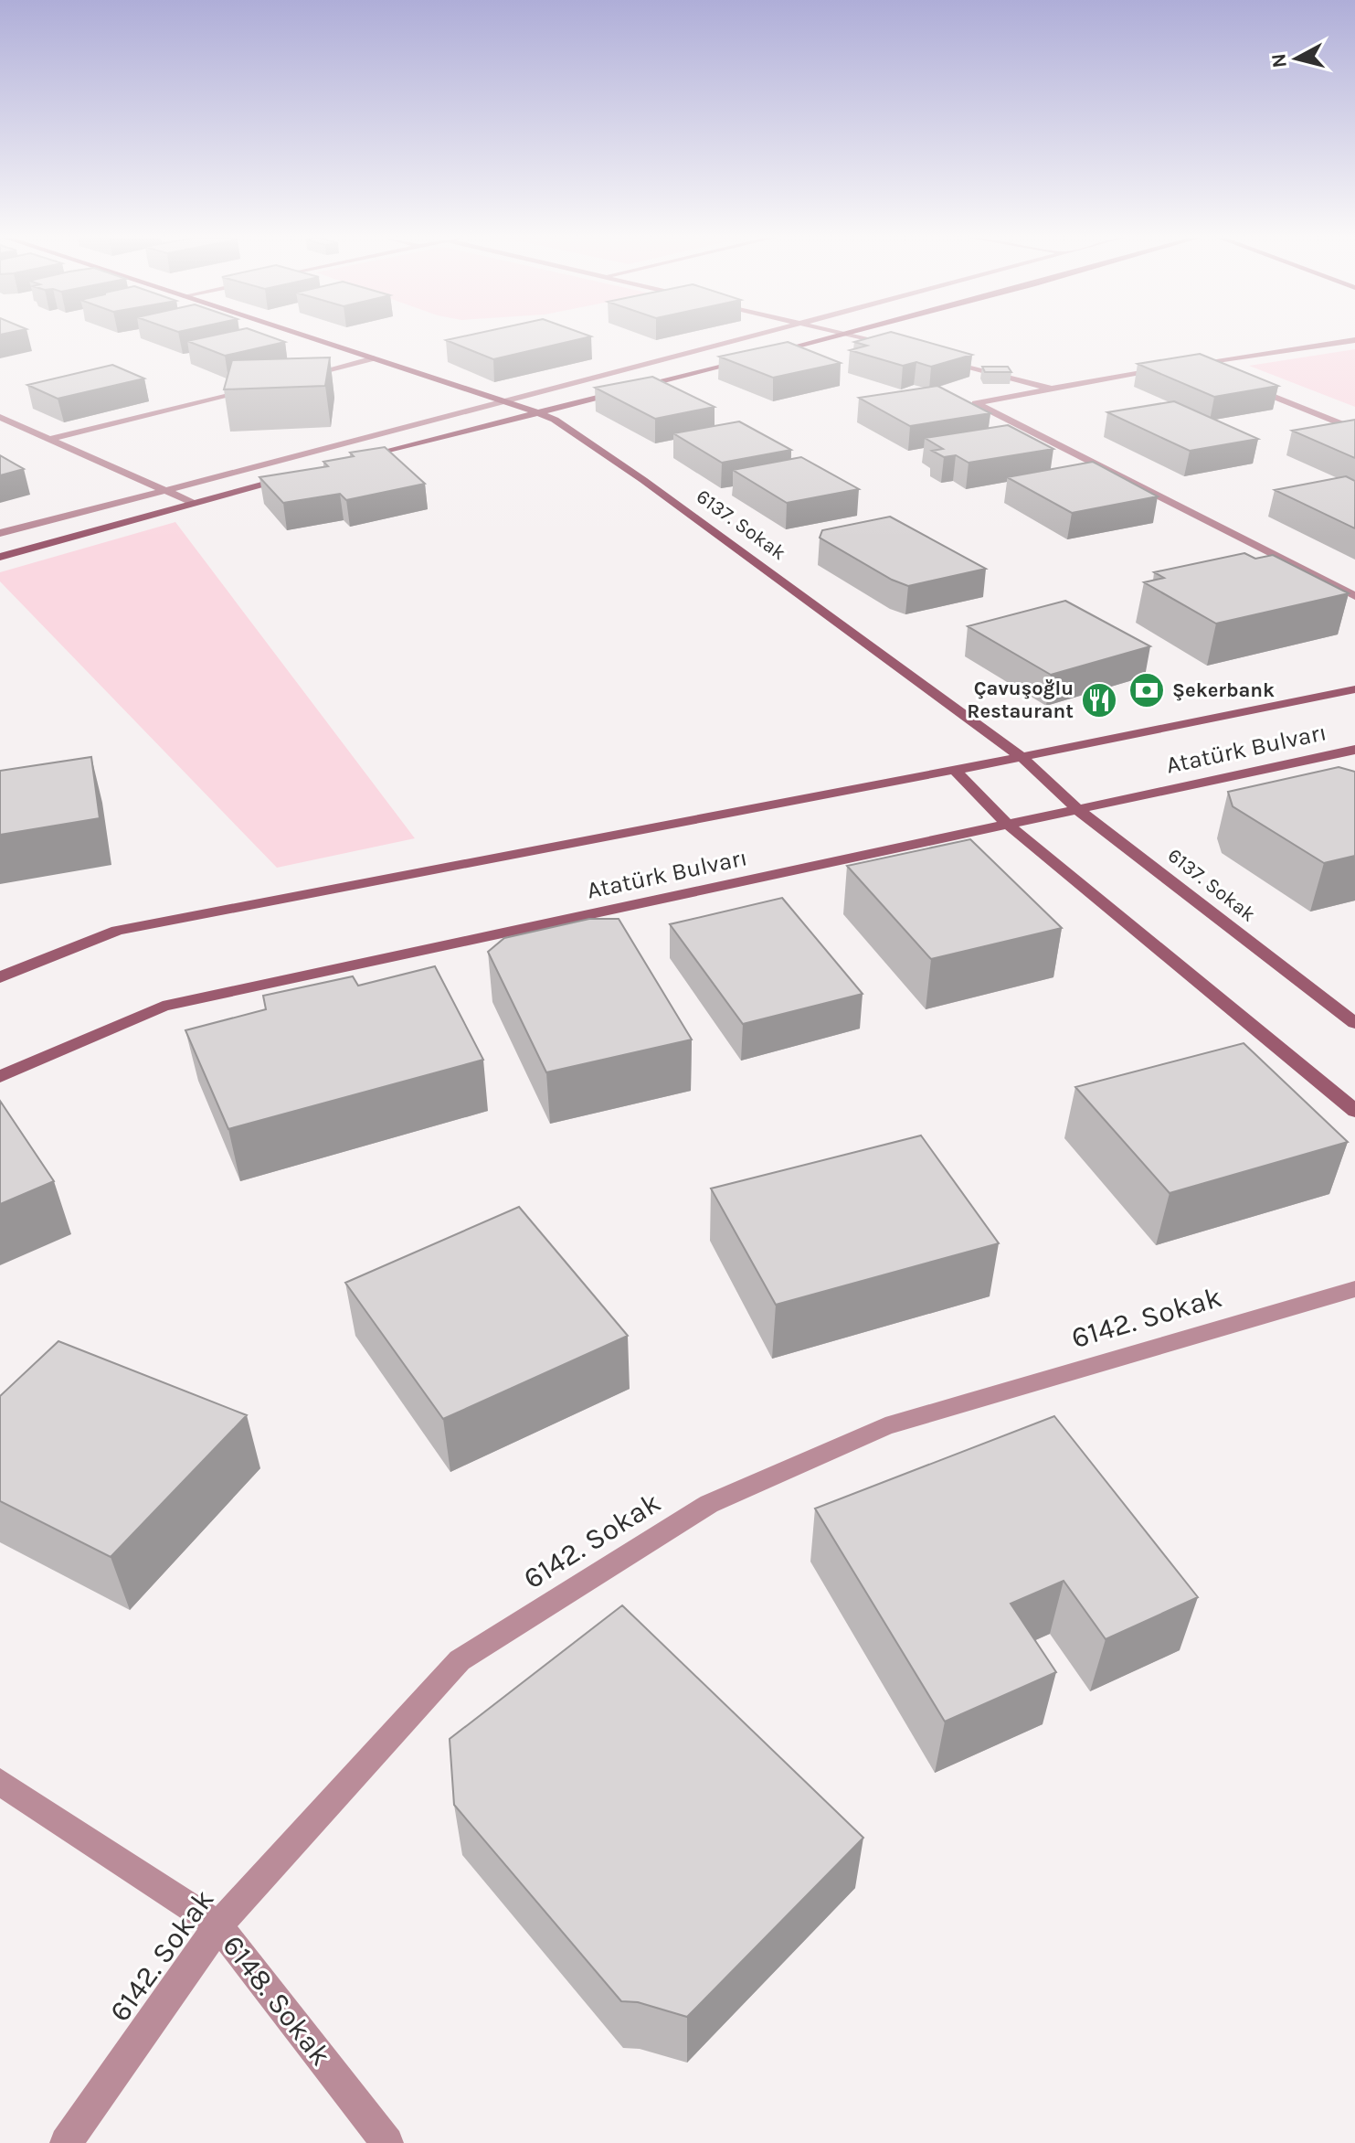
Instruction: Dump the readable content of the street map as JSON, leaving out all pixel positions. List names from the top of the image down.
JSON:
{
  "streets": {
    "street": [
      "6137. Sokak",
      "Atatürk Bulvarı",
      "6142. Sokak",
      "6148. Sokak"
    ]
  },
  "crossings": [
    ["6137. Sokak", "Atatürk Bulvarı"],
    ["6142. Sokak", "6148. Sokak"]
  ],
  "places": {
    "bank": ["Şekerbank"],
    "restaurant": ["Çavuşoğlu Restaurant"]
  },
  "north": "left"
}
